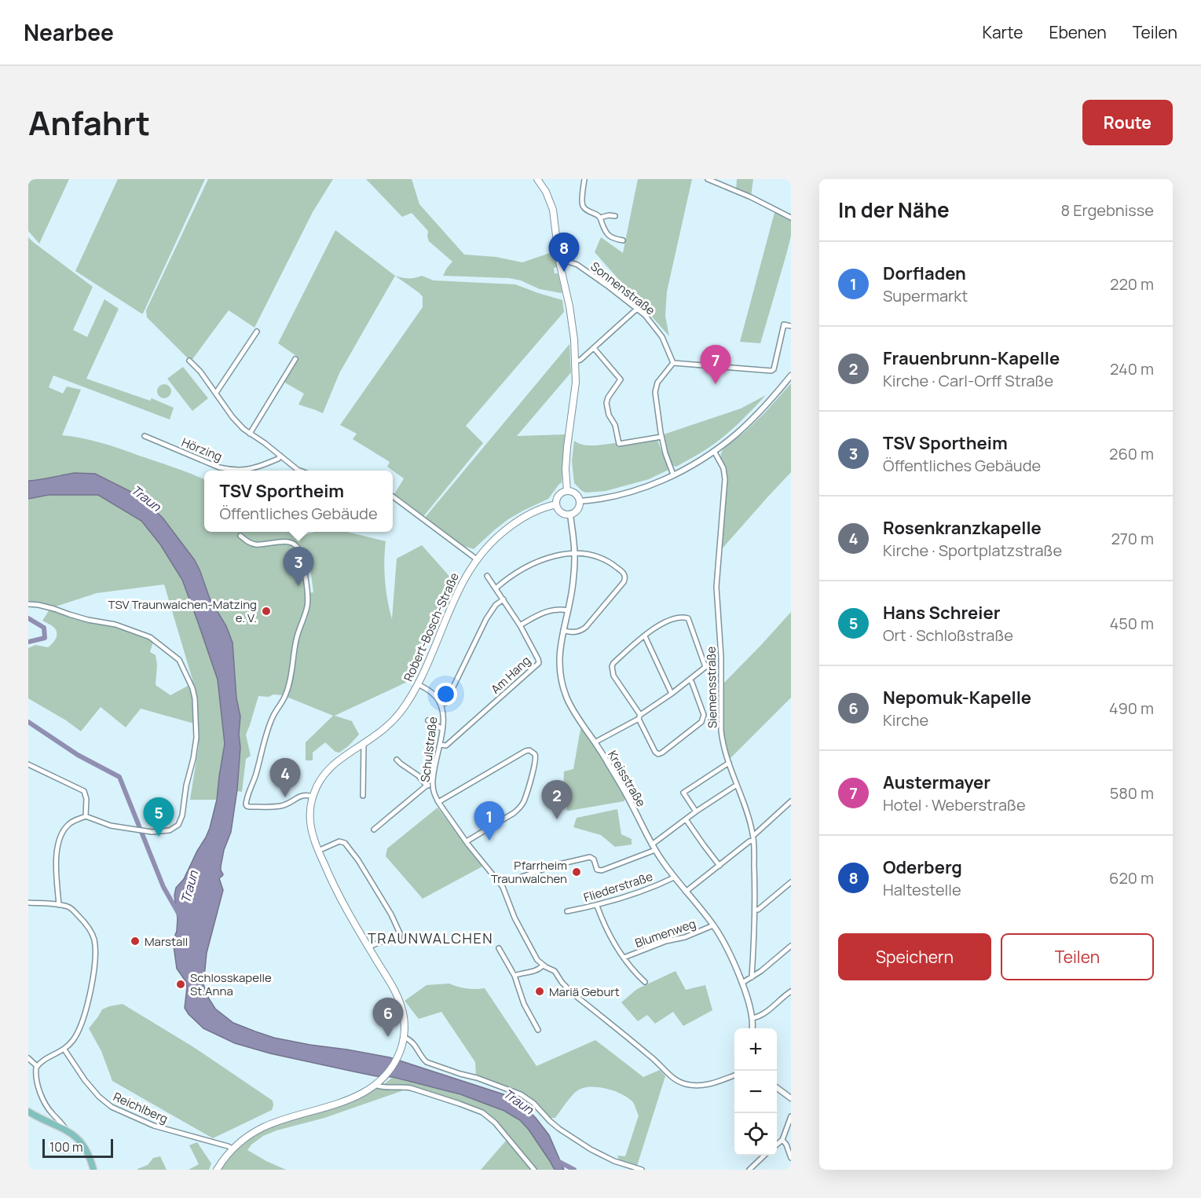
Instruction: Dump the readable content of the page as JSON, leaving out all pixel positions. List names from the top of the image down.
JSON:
{
  "streets": {
    "main road": ["Robert-Bosch-Straße"],
    "street": [
      "Sonnenstraße",
      "Hörzing",
      "Am Hang",
      "Siemensstraße",
      "Schulstraße",
      "Kreisstraße",
      "Fliederstraße",
      "Blumenweg",
      "Reichlberg"
    ]
  },
  "crossings": [
    ["Robert-Bosch-Straße", "Schulstraße"],
    ["Robert-Bosch-Straße", "Kreisstraße"],
    ["Robert-Bosch-Straße", "Reichlberg"],
    ["Am Hang", "Schulstraße"],
    ["Kreisstraße", "Fliederstraße"],
    ["Kreisstraße", "Blumenweg"]
  ],
  "districts": ["TRAUNWALCHEN"],
  "water": ["Traun"],
  "places": [
    "TSV Traunwalchen-Matzing e. V.",
    "Pfarrheim Traunwalchen",
    "Marstall",
    "Schlosskapelle St.Anna",
    "Mariä Geburt"
  ],
  "scale_bar": "100 m",
  "page": {
    "header": "Nearbee",
    "nav": ["Karte", "Ebenen", "Teilen"],
    "title": "Anfahrt",
    "buttons": [
      "Route",
      ["Speichern", "Teilen"]
    ],
    "heading": ["In der Nähe", "8 Ergebnisse"],
    "pins": [
      "8",
      "7",
      "3",
      "4",
      "2",
      "5",
      "1",
      "6"
    ],
    "list": [
      {
        "mark": "1",
        "name": "Dorfladen",
        "note": "Supermarkt",
        "value": "220 m"
      },
      {
        "mark": "2",
        "name": "Frauenbrunn-Kapelle",
        "note": "Kirche · Carl-Orff Straße",
        "value": "240 m"
      },
      {
        "mark": "3",
        "name": "TSV Sportheim",
        "note": "Öffentliches Gebäude",
        "value": "260 m"
      },
      {
        "mark": "4",
        "name": "Rosenkranzkapelle",
        "note": "Kirche · Sportplatzstraße",
        "value": "270 m"
      },
      {
        "mark": "5",
        "name": "Hans Schreier",
        "note": "Ort · Schloßstraße",
        "value": "450 m"
      },
      {
        "mark": "6",
        "name": "Nepomuk-Kapelle",
        "note": "Kirche",
        "value": "490 m"
      },
      {
        "mark": "7",
        "name": "Austermayer",
        "note": "Hotel · Weberstraße",
        "value": "580 m"
      },
      {
        "mark": "8",
        "name": "Oderberg",
        "note": "Haltestelle",
        "value": "620 m"
      }
    ],
    "popup": ["TSV Sportheim", "Öffentliches Gebäude"],
    "map_buttons": ["+", "−"],
    "scale": "100 m"
  }
}
